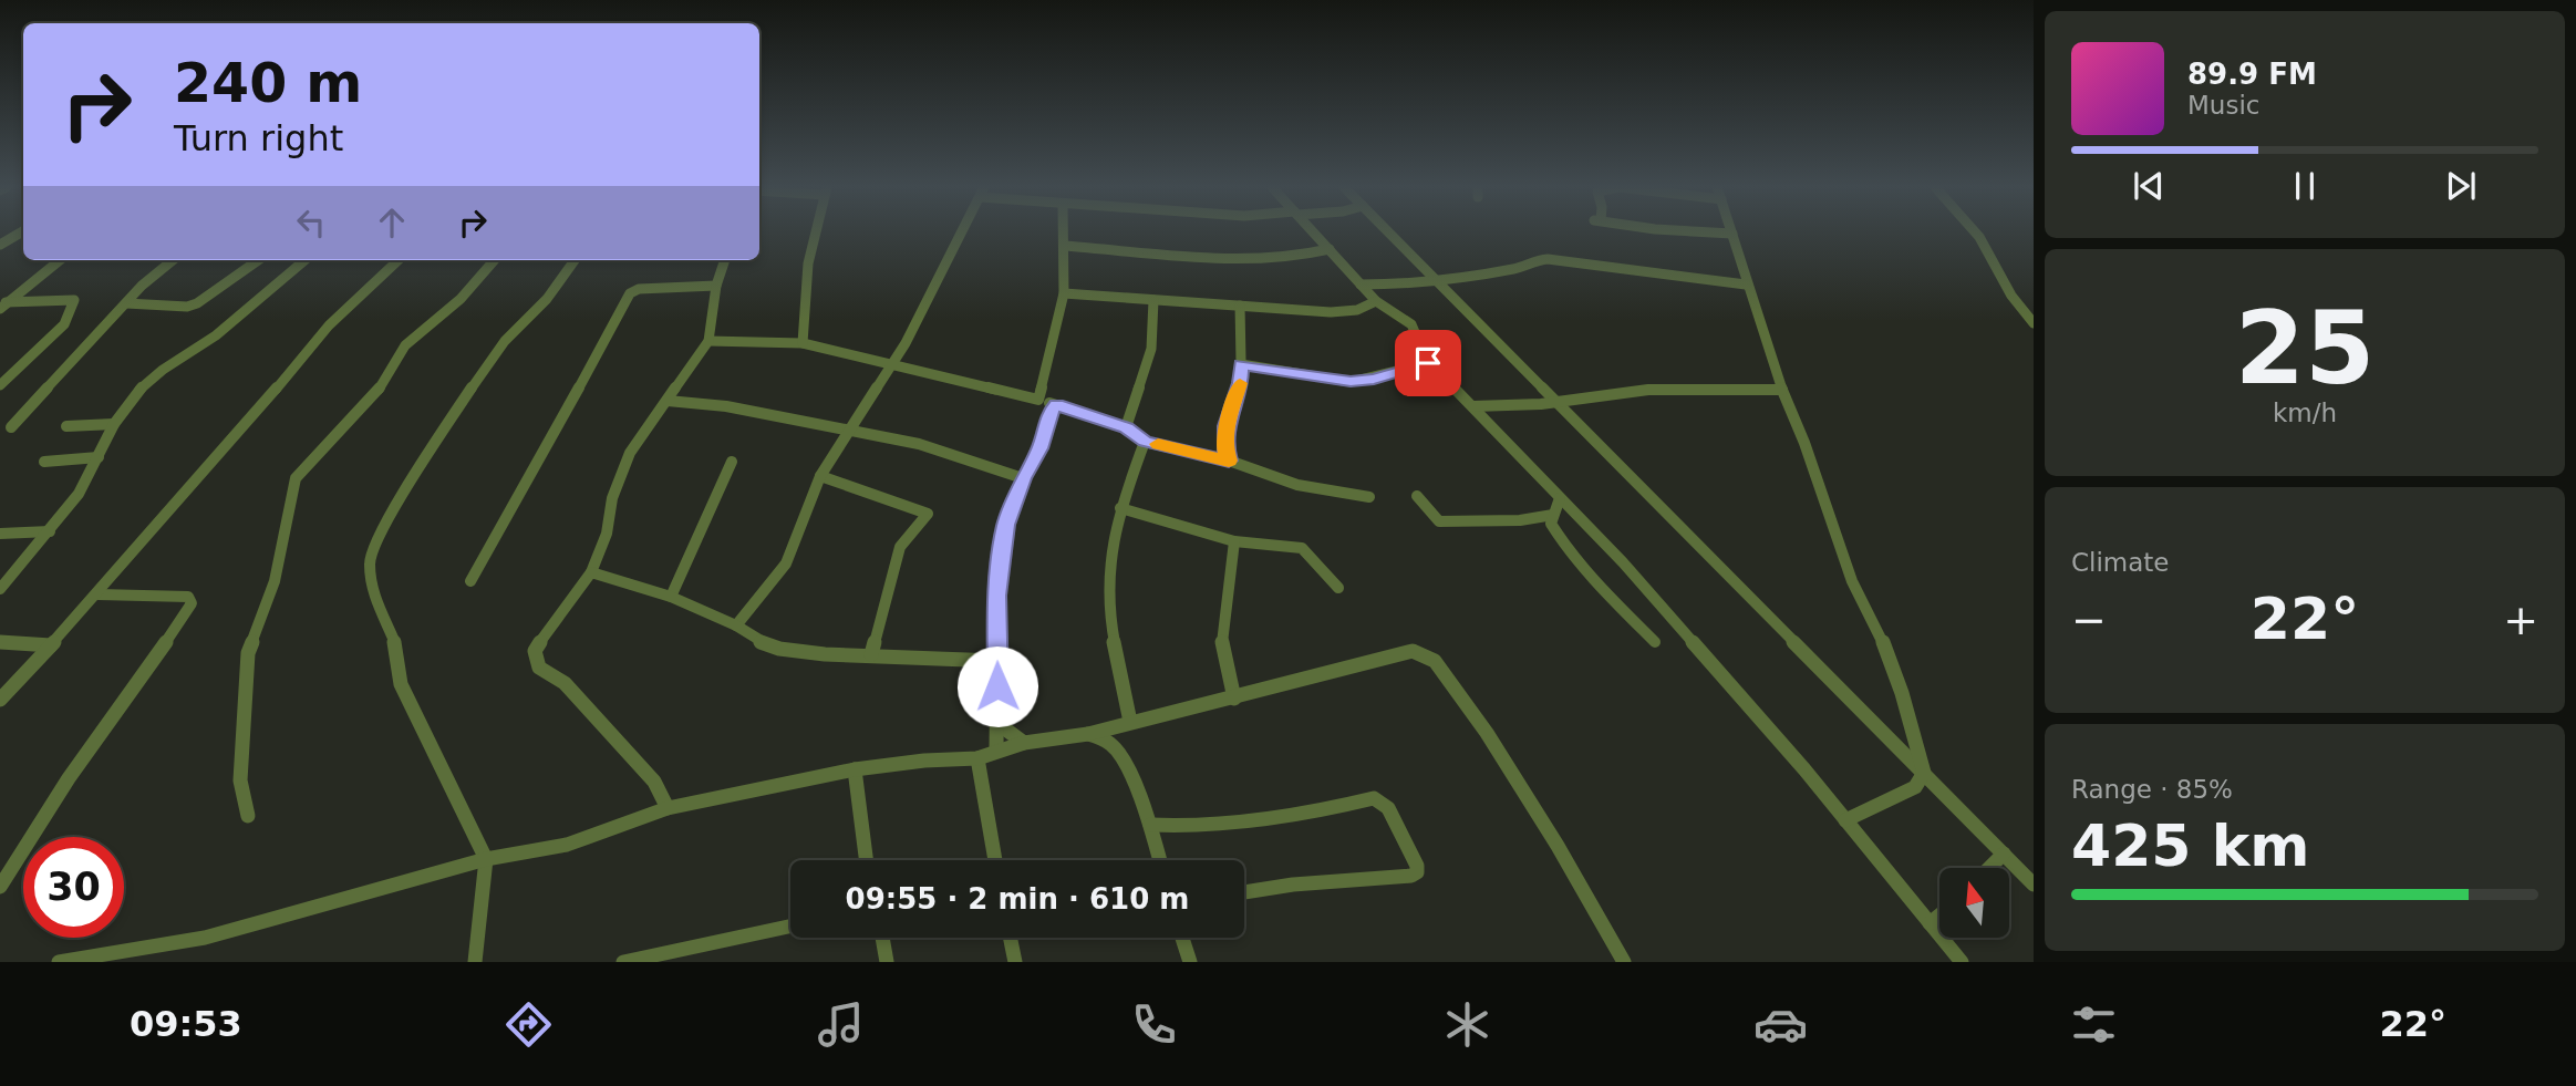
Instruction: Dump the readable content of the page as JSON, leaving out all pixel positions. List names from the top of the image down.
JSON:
{
  "north": "top",
  "page": {
    "turn": ["240 m", "Turn right"],
    "song": ["89.9 FM", "Music"],
    "tile": [
      ["25", "km/h"],
      "Climate",
      ["Range · 85%", "425 km"]
    ],
    "heat": ["−", "22°", "+"],
    "limit": "30",
    "trip": "09:55 · 2 min · 610 m",
    "tabs": ["09:53", "22°"]
  }
}
